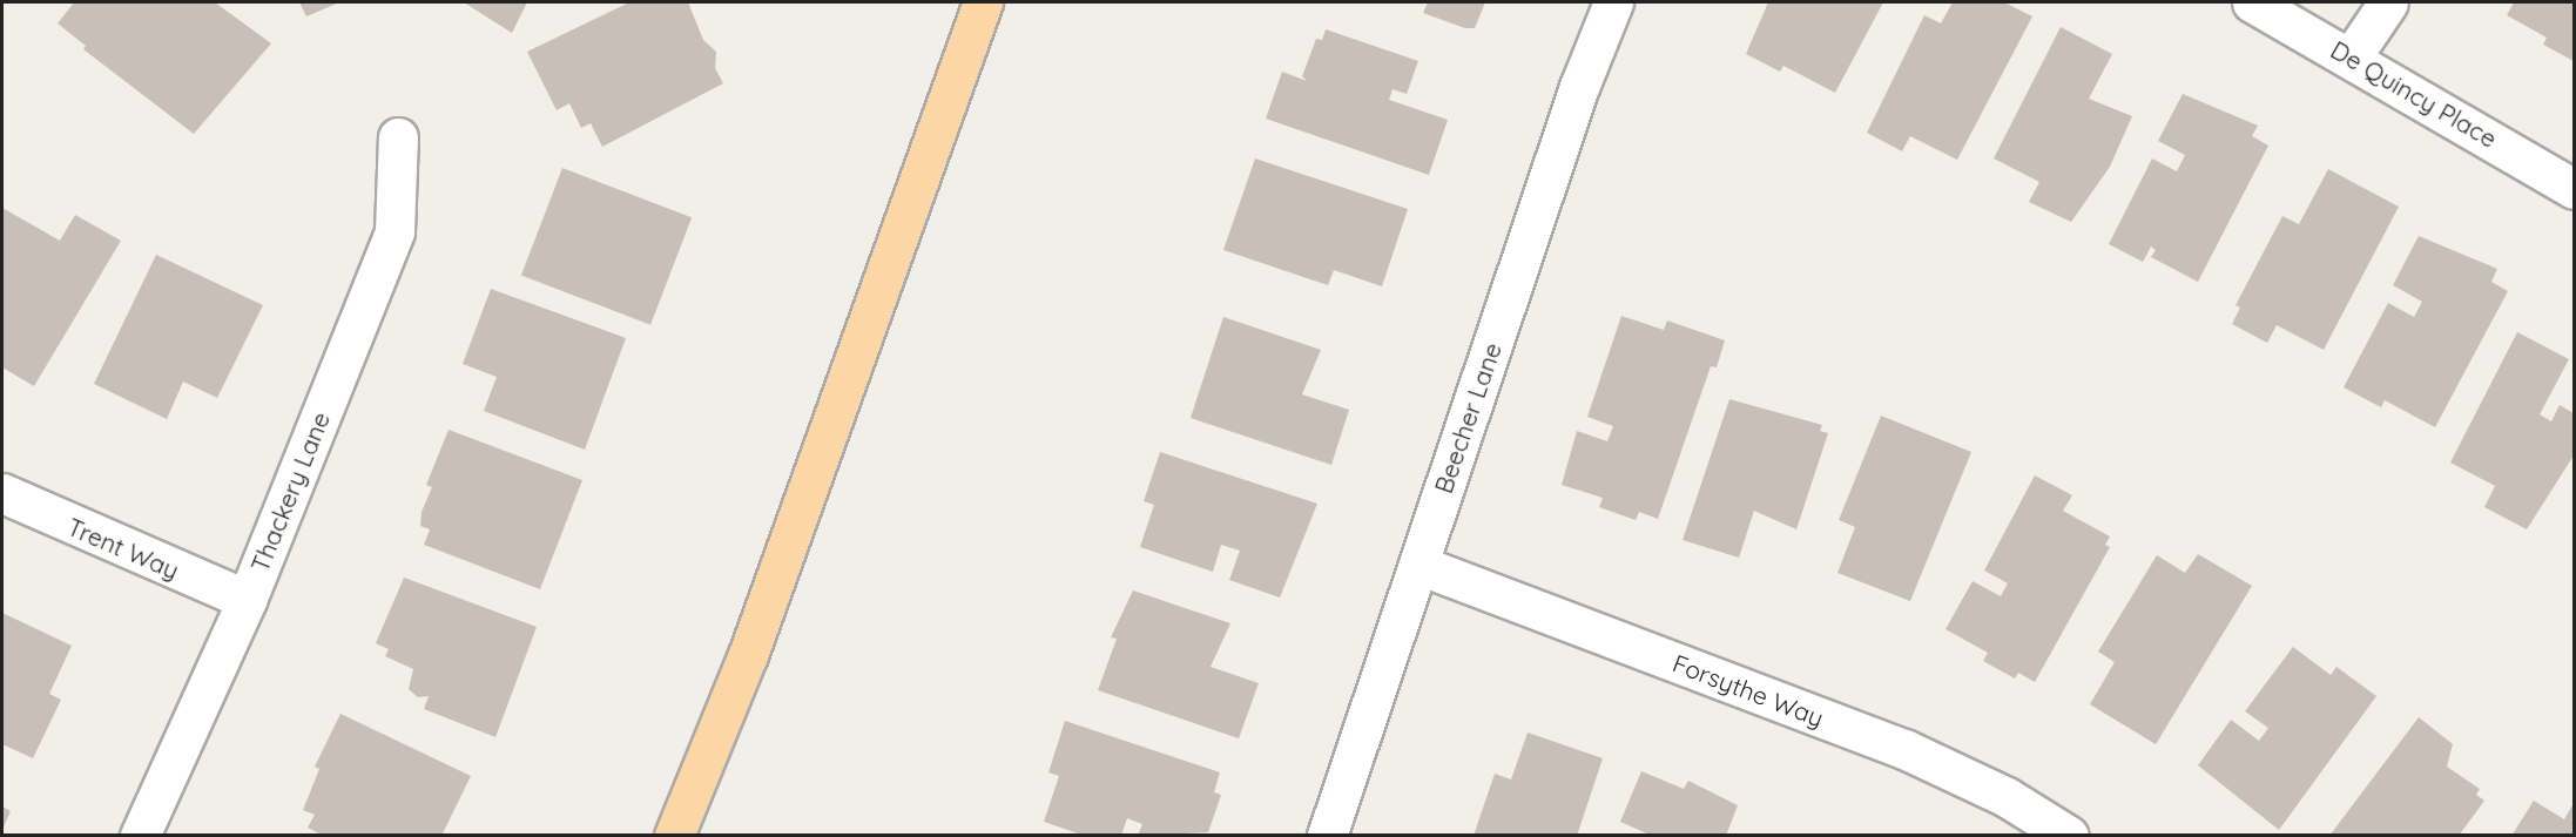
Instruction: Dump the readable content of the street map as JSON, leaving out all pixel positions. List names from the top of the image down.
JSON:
{
  "streets": {
    "street": [
      "De Quincy Place",
      "Beecher Lane",
      "Thackery Lane",
      "Trent Way",
      "Forsythe Way"
    ]
  },
  "crossings": [
    ["Beecher Lane", "Forsythe Way"],
    ["Thackery Lane", "Trent Way"]
  ]
}
